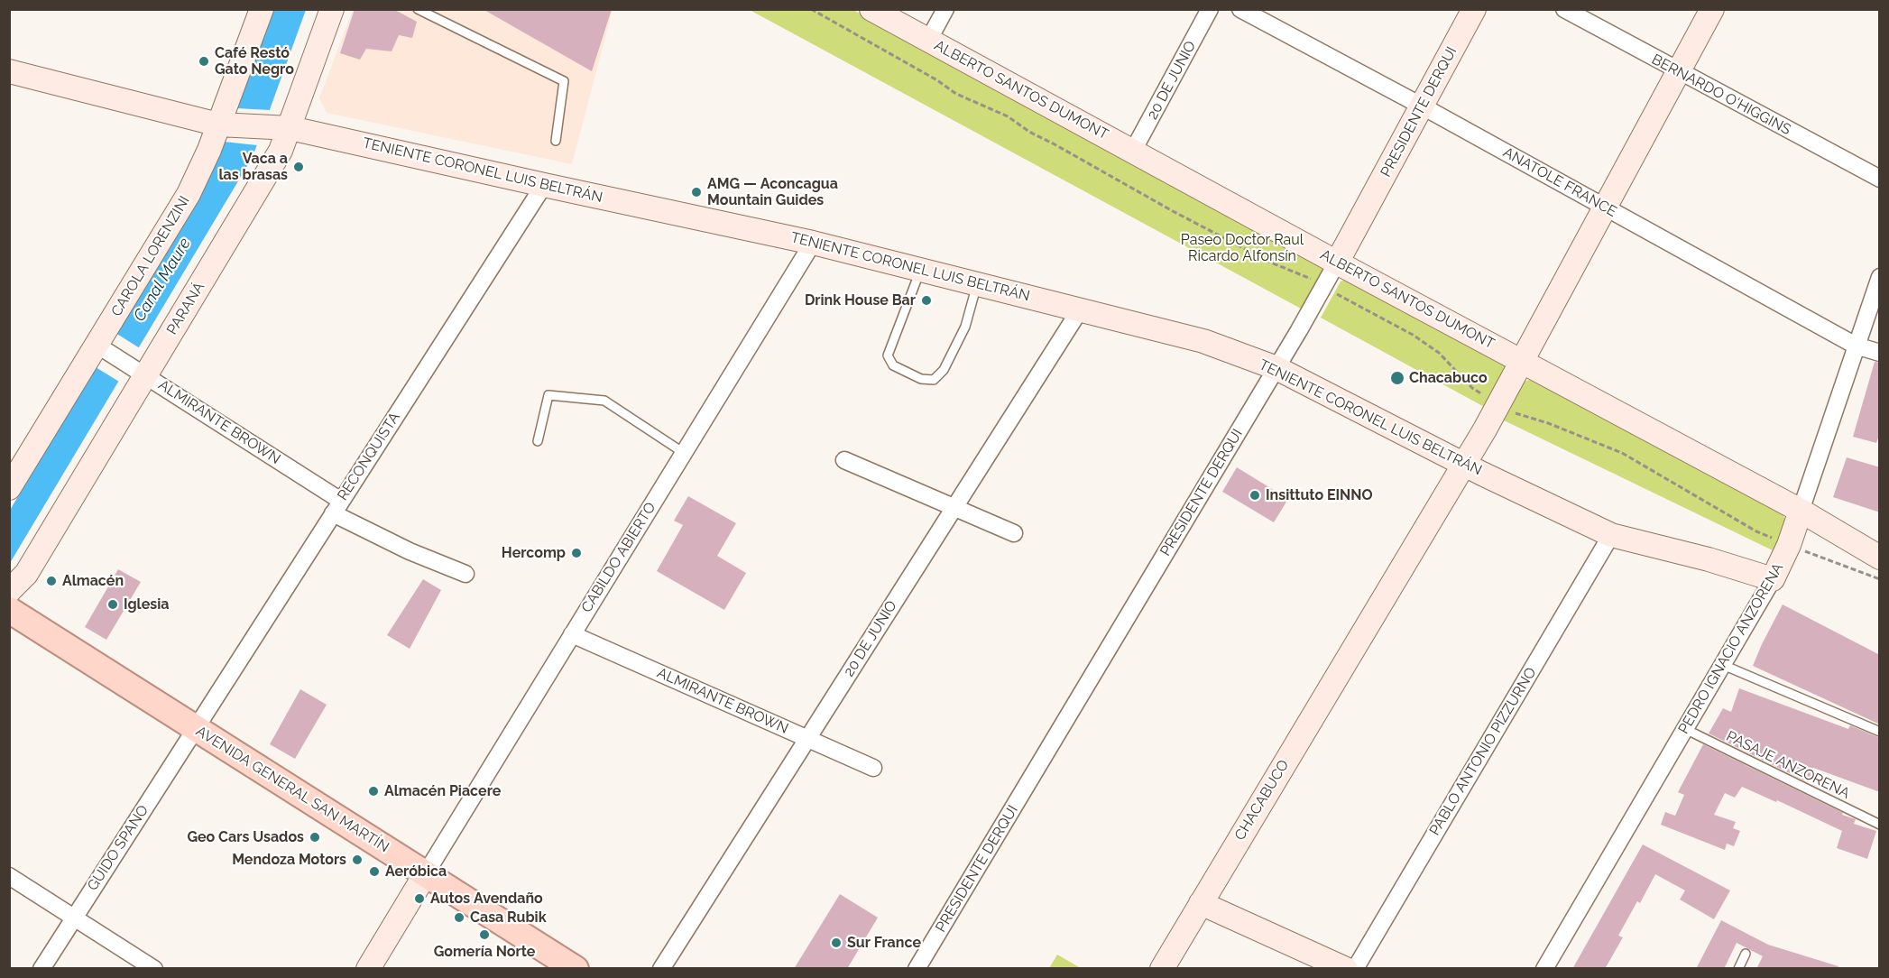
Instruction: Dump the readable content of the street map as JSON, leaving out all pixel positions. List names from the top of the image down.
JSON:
{
  "streets": {
    "main road": ["AVENIDA GENERAL SAN MARTÍN"],
    "street": [
      "20 DE JUNIO",
      "ALBERTO SANTOS DUMONT",
      "BERNARDO O'HIGGINS",
      "PRESIDENTE DERQUI",
      "TENIENTE CORONEL LUIS BELTRÁN",
      "ANATOLE FRANCE",
      "CAROLA LORENZINI",
      "PARANÁ",
      "ALMIRANTE BROWN",
      "RECONQUISTA",
      "CABILDO ABIERTO",
      "PEDRO IGNACIO ANZORENA",
      "PABLO ANTONIO PIZZURNO",
      "CHACABUCO",
      "GUIDO SPANO"
    ],
    "lane": ["PASAJE ANZORENA"]
  },
  "crossings": [
    ["20 DE JUNIO", "ALBERTO SANTOS DUMONT"],
    ["20 DE JUNIO", "TENIENTE CORONEL LUIS BELTRÁN"],
    ["20 DE JUNIO", "ALMIRANTE BROWN"],
    ["ALBERTO SANTOS DUMONT", "PRESIDENTE DERQUI"],
    ["ALBERTO SANTOS DUMONT", "PEDRO IGNACIO ANZORENA"],
    ["ALBERTO SANTOS DUMONT", "CHACABUCO"],
    ["BERNARDO O'HIGGINS", "CHACABUCO"],
    ["PRESIDENTE DERQUI", "TENIENTE CORONEL LUIS BELTRÁN"],
    ["PRESIDENTE DERQUI", "ANATOLE FRANCE"],
    ["TENIENTE CORONEL LUIS BELTRÁN", "CAROLA LORENZINI"],
    ["TENIENTE CORONEL LUIS BELTRÁN", "PARANÁ"],
    ["TENIENTE CORONEL LUIS BELTRÁN", "RECONQUISTA"],
    ["TENIENTE CORONEL LUIS BELTRÁN", "CABILDO ABIERTO"],
    ["TENIENTE CORONEL LUIS BELTRÁN", "PEDRO IGNACIO ANZORENA"],
    ["TENIENTE CORONEL LUIS BELTRÁN", "PABLO ANTONIO PIZZURNO"],
    ["TENIENTE CORONEL LUIS BELTRÁN", "CHACABUCO"],
    ["ANATOLE FRANCE", "PEDRO IGNACIO ANZORENA"],
    ["ANATOLE FRANCE", "CHACABUCO"],
    ["CAROLA LORENZINI", "ALMIRANTE BROWN"],
    ["PARANÁ", "ALMIRANTE BROWN"],
    ["ALMIRANTE BROWN", "RECONQUISTA"],
    ["ALMIRANTE BROWN", "CABILDO ABIERTO"],
    ["RECONQUISTA", "AVENIDA GENERAL SAN MARTÍN"],
    ["RECONQUISTA", "GUIDO SPANO"],
    ["CABILDO ABIERTO", "AVENIDA GENERAL SAN MARTÍN"],
    ["PEDRO IGNACIO ANZORENA", "PASAJE ANZORENA"],
    ["AVENIDA GENERAL SAN MARTÍN", "GUIDO SPANO"]
  ],
  "water": ["Canal Maure"],
  "parks": ["Paseo Doctor Raul Ricardo Alfonsín"],
  "places": [
    "Café Restó Gato Negro",
    "Vaca a las brasas",
    "AMG — Aconcagua Mountain Guides",
    "Drink House Bar",
    "Chacabuco",
    "Insittuto EINNO",
    "Hercomp",
    "Almacén",
    "Iglesia",
    "Almacén Piacere",
    "Geo Cars Usados",
    "Mendoza Motors",
    "Aeróbica",
    "Autos Avendaño",
    "Casa Rubik",
    "Gomería Norte",
    "Sur France"
  ]
}
